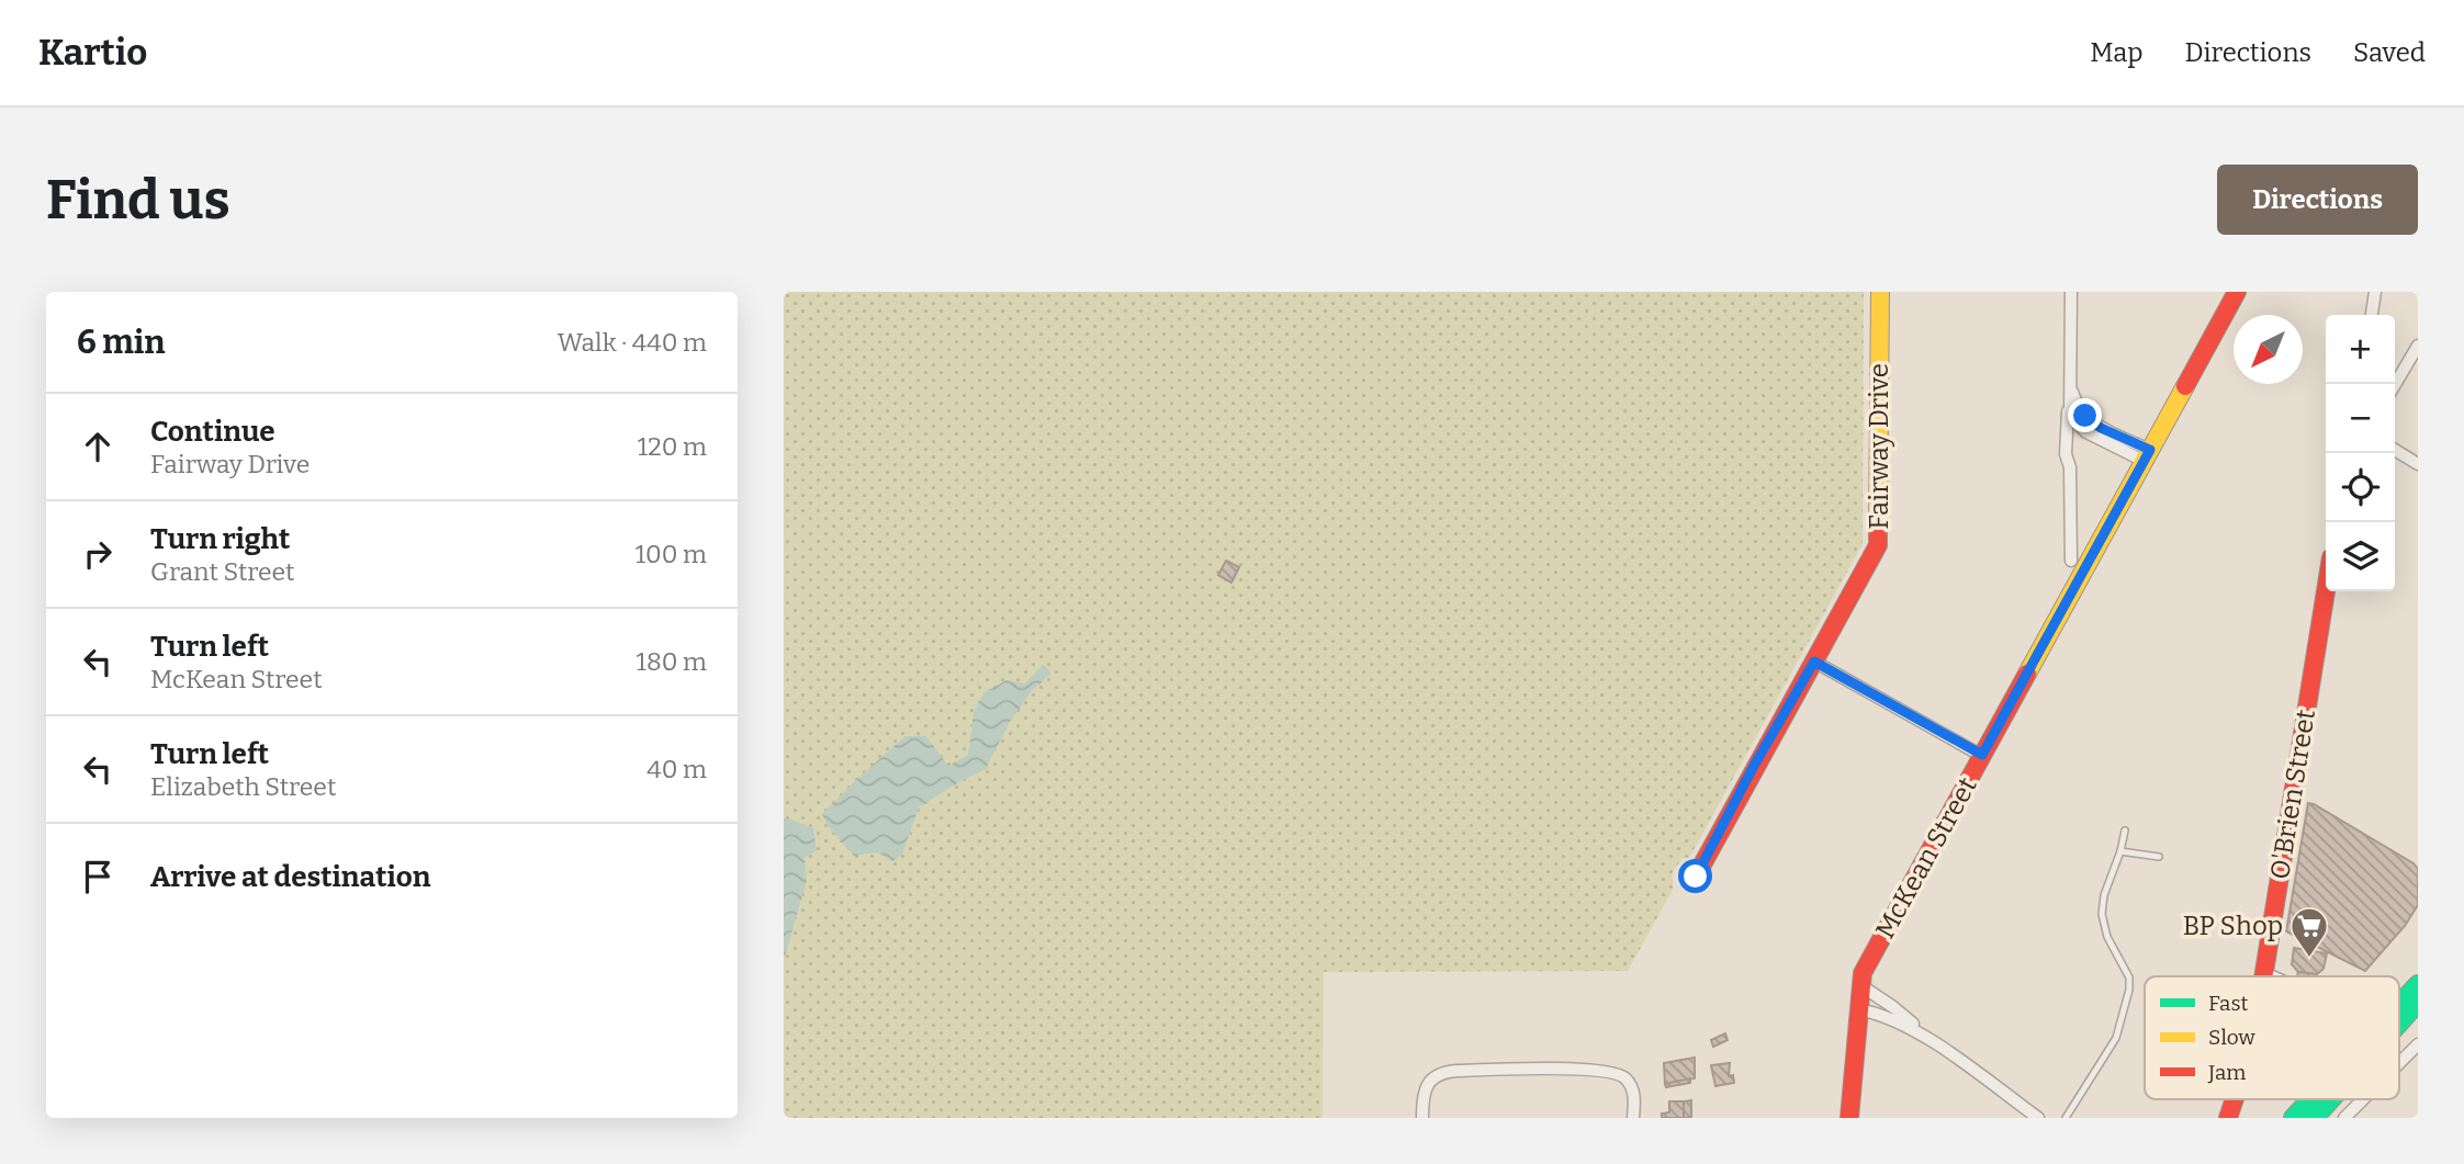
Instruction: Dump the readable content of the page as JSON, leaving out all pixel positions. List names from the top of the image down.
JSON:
{
  "streets": {
    "street": ["Fairway Drive", "O'Brien Street", "McKean Street"]
  },
  "places": {
    "supermarket": ["BP Shop"]
  },
  "legend": ["Fast", "Slow", "Jam"],
  "north": "bottom left",
  "page": {
    "header": "Kartio",
    "nav": ["Map", "Directions", "Saved"],
    "buttons": "Directions",
    "title": "Find us",
    "heading": ["6 min", "Walk · 440 m"],
    "map_buttons": ["+", "−"],
    "list": [
      ["Continue", "Fairway Drive", "120 m"],
      ["Turn right", "Grant Street", "100 m"],
      ["Turn left", "McKean Street", "180 m"],
      ["Turn left", "Elizabeth Street", "40 m"],
      "Arrive at destination"
    ]
  }
}
